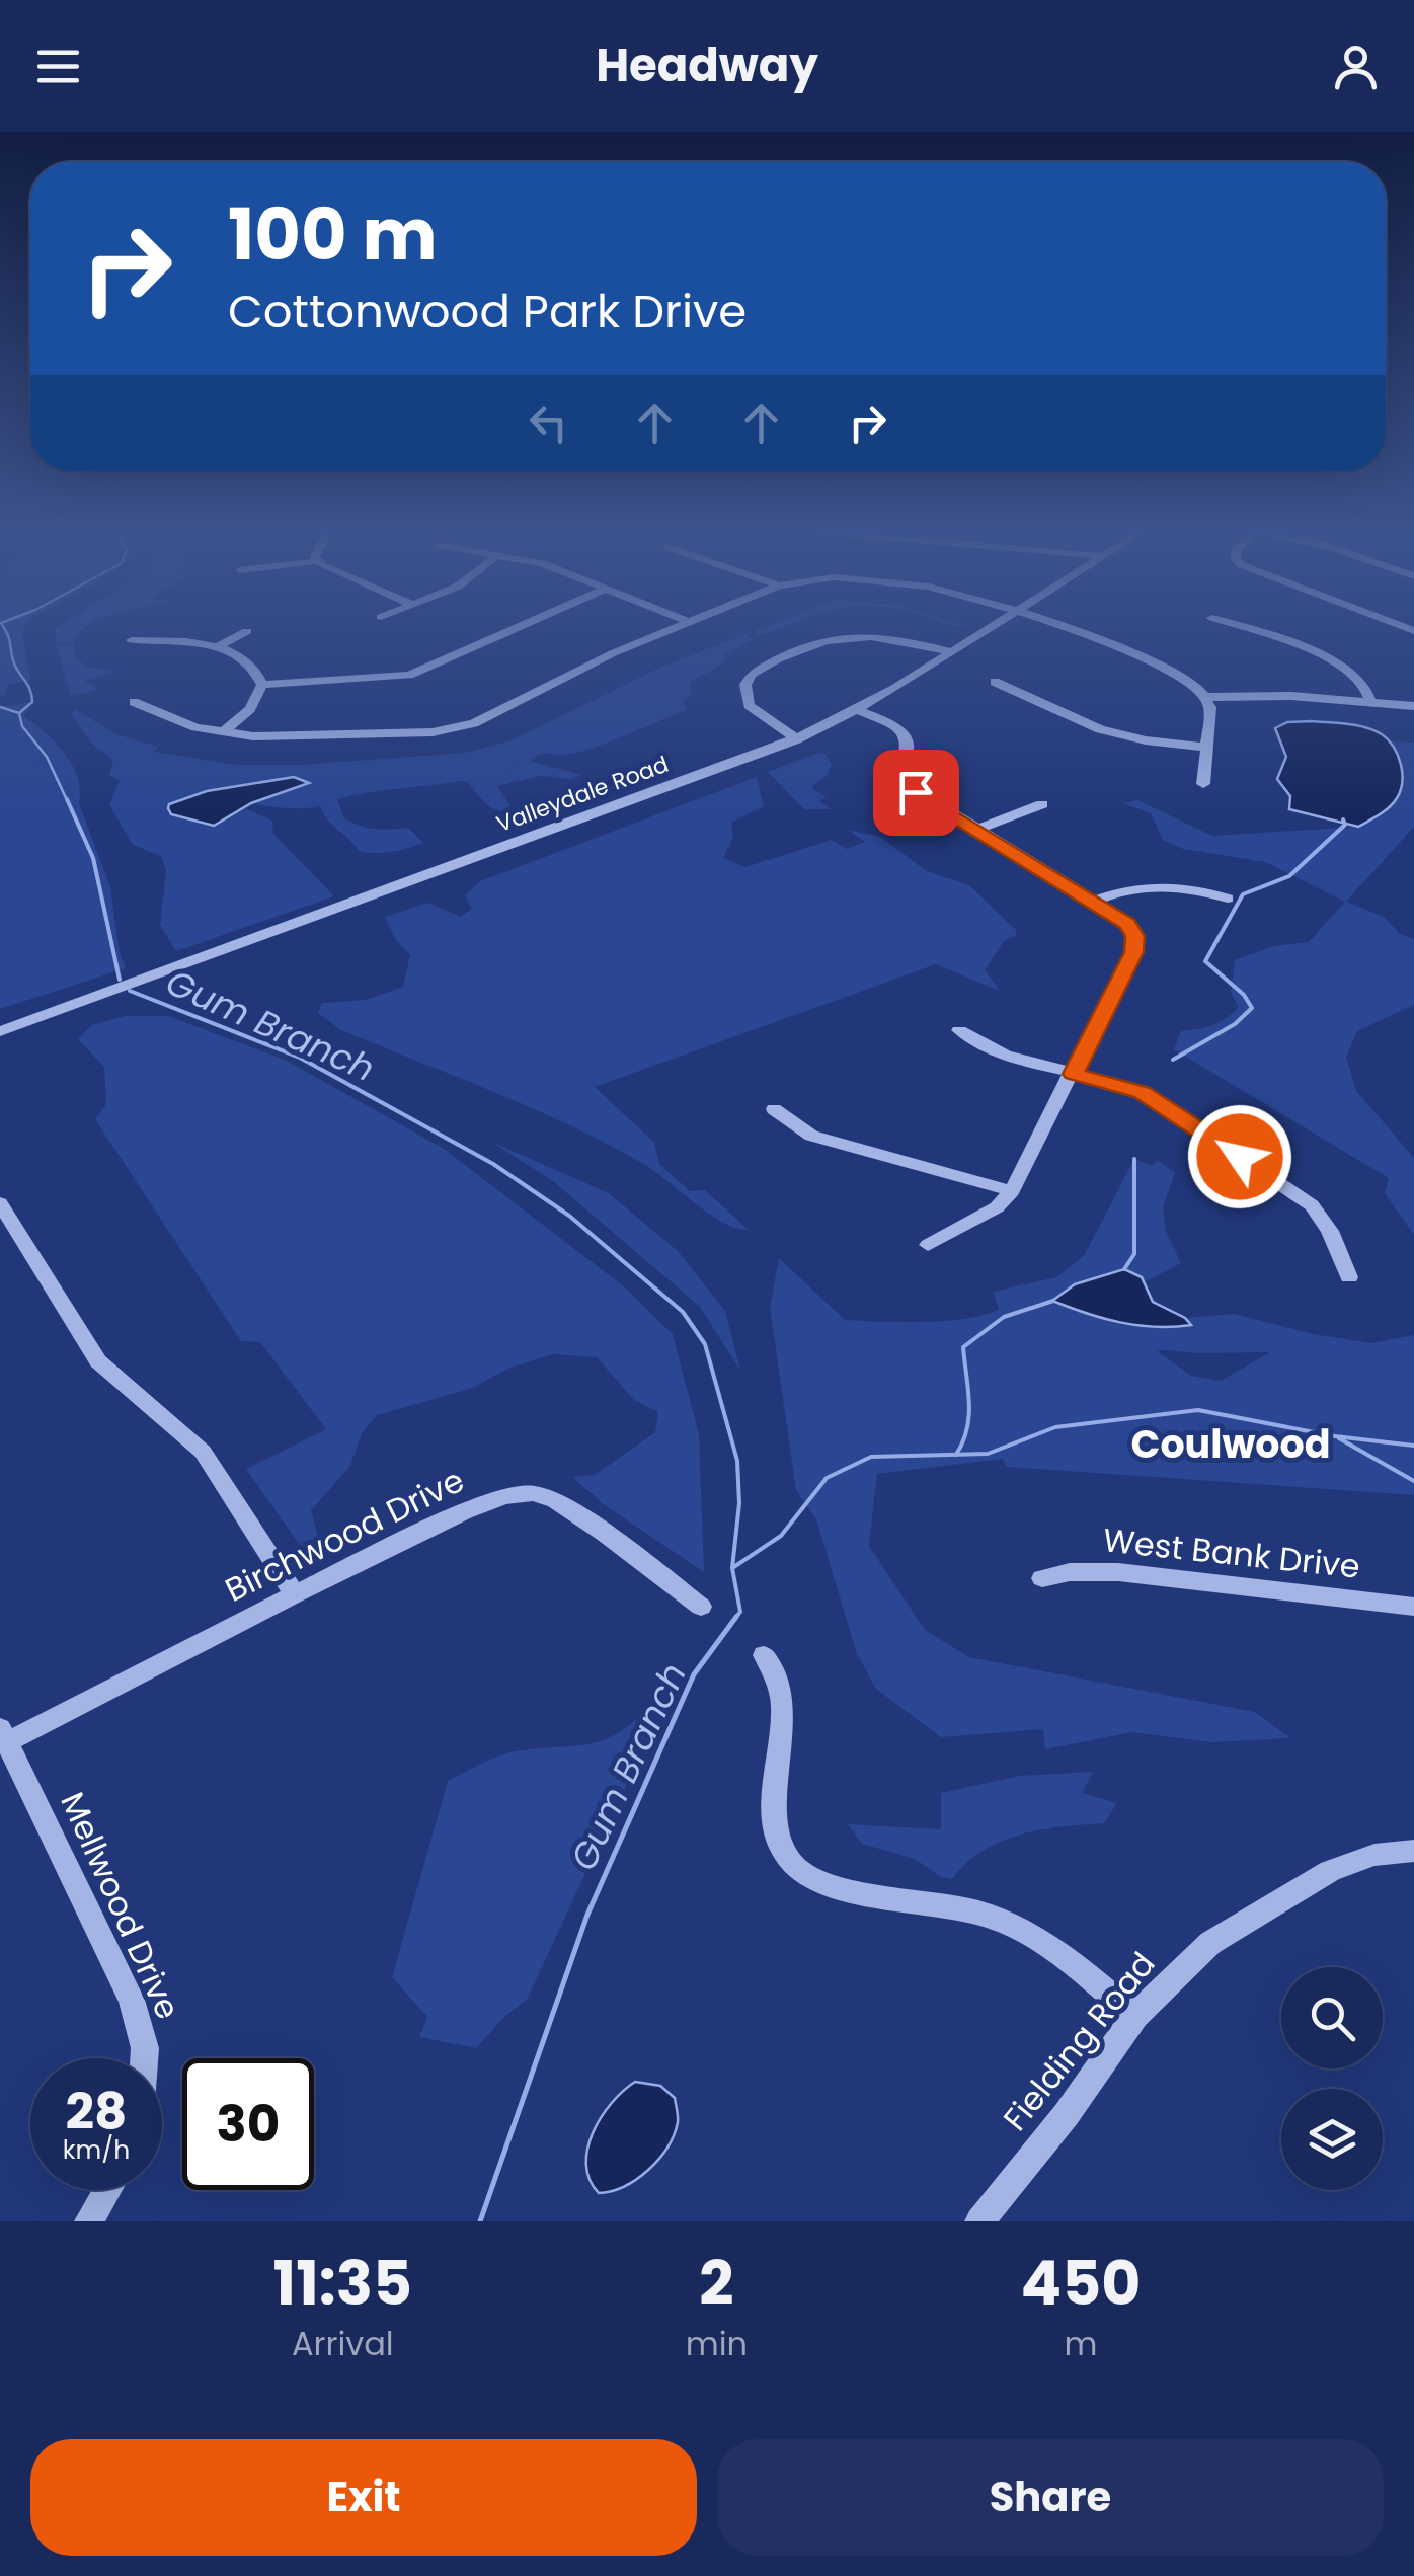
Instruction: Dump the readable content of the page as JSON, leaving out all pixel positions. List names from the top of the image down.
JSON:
{
  "streets": {
    "street": [
      "Valleydale Road",
      "Birchwood Drive",
      "West Bank Drive",
      "Mellwood Drive",
      "Fielding Road"
    ]
  },
  "crossings": [
    ["Birchwood Drive", "Mellwood Drive"]
  ],
  "districts": ["Coulwood"],
  "water": ["Gum Branch"],
  "page": {
    "header": "Headway",
    "turn": ["100 m", "Cottonwood Park Drive"],
    "speed": "28 km/h",
    "limit": "30",
    "eta": [
      "11:35",
      "Arrival",
      "2",
      "min",
      "450",
      "m"
    ],
    "buttons": ["Exit", "Share"]
  }
}
